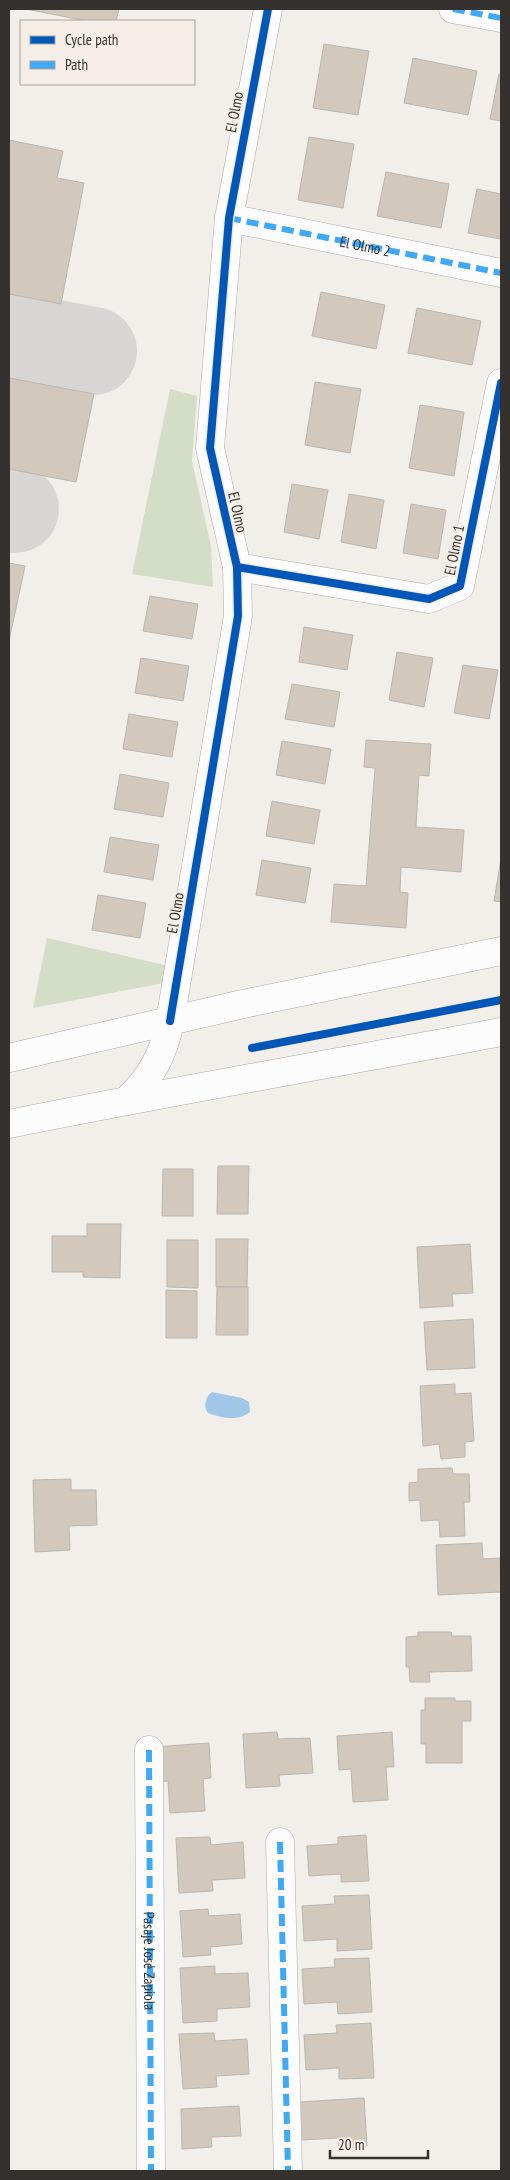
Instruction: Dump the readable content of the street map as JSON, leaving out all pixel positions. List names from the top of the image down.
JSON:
{
  "streets": {
    "street": [
      "El Olmo",
      "El Olmo 2",
      "El Olmo 1",
      "Pasaje José Zapiola"
    ]
  },
  "crossings": [
    ["El Olmo", "El Olmo 2"],
    ["El Olmo", "El Olmo 1"]
  ],
  "legend": ["Cycle path", "Path"],
  "scale_bar": "20 m"
}
